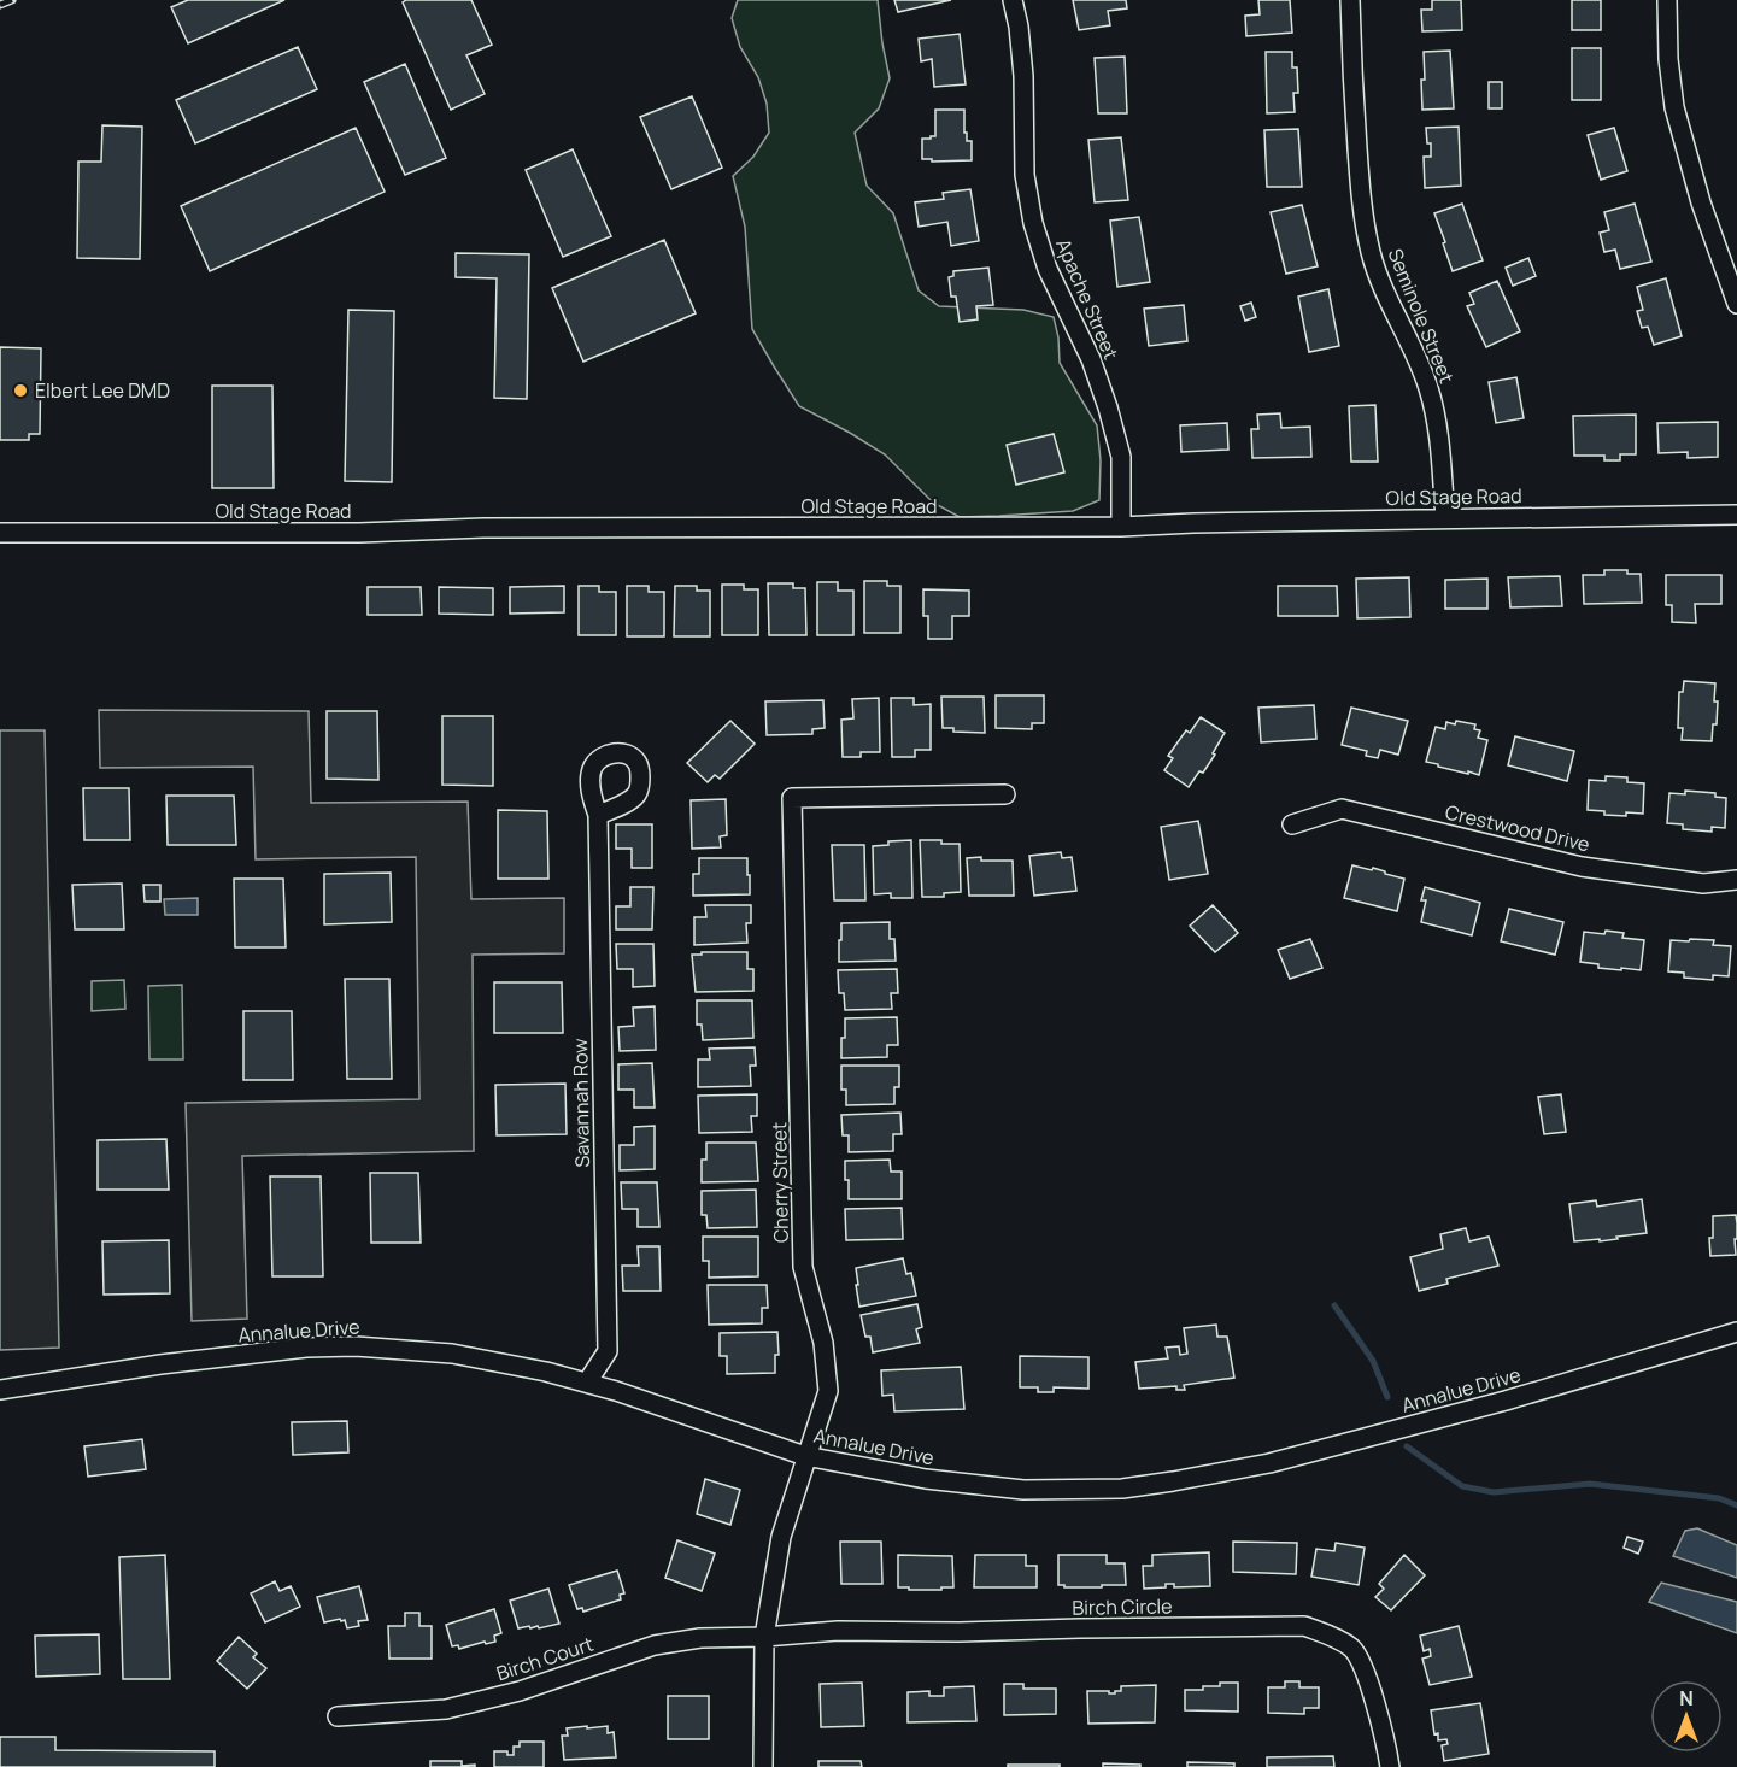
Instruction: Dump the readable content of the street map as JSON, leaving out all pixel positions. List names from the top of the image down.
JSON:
{
  "streets": {
    "street": [
      "Apache Street",
      "Seminole Street",
      "Old Stage Road",
      "Crestwood Drive",
      "Savannah Row",
      "Cherry Street",
      "Annalue Drive",
      "Birch Circle",
      "Birch Court"
    ]
  },
  "crossings": [
    ["Apache Street", "Old Stage Road"],
    ["Seminole Street", "Old Stage Road"],
    ["Savannah Row", "Annalue Drive"],
    ["Cherry Street", "Annalue Drive"],
    ["Cherry Street", "Birch Circle"],
    ["Cherry Street", "Birch Court"],
    ["Birch Circle", "Birch Court"]
  ],
  "places": ["Elbert Lee DMD"],
  "north": "top"
}
